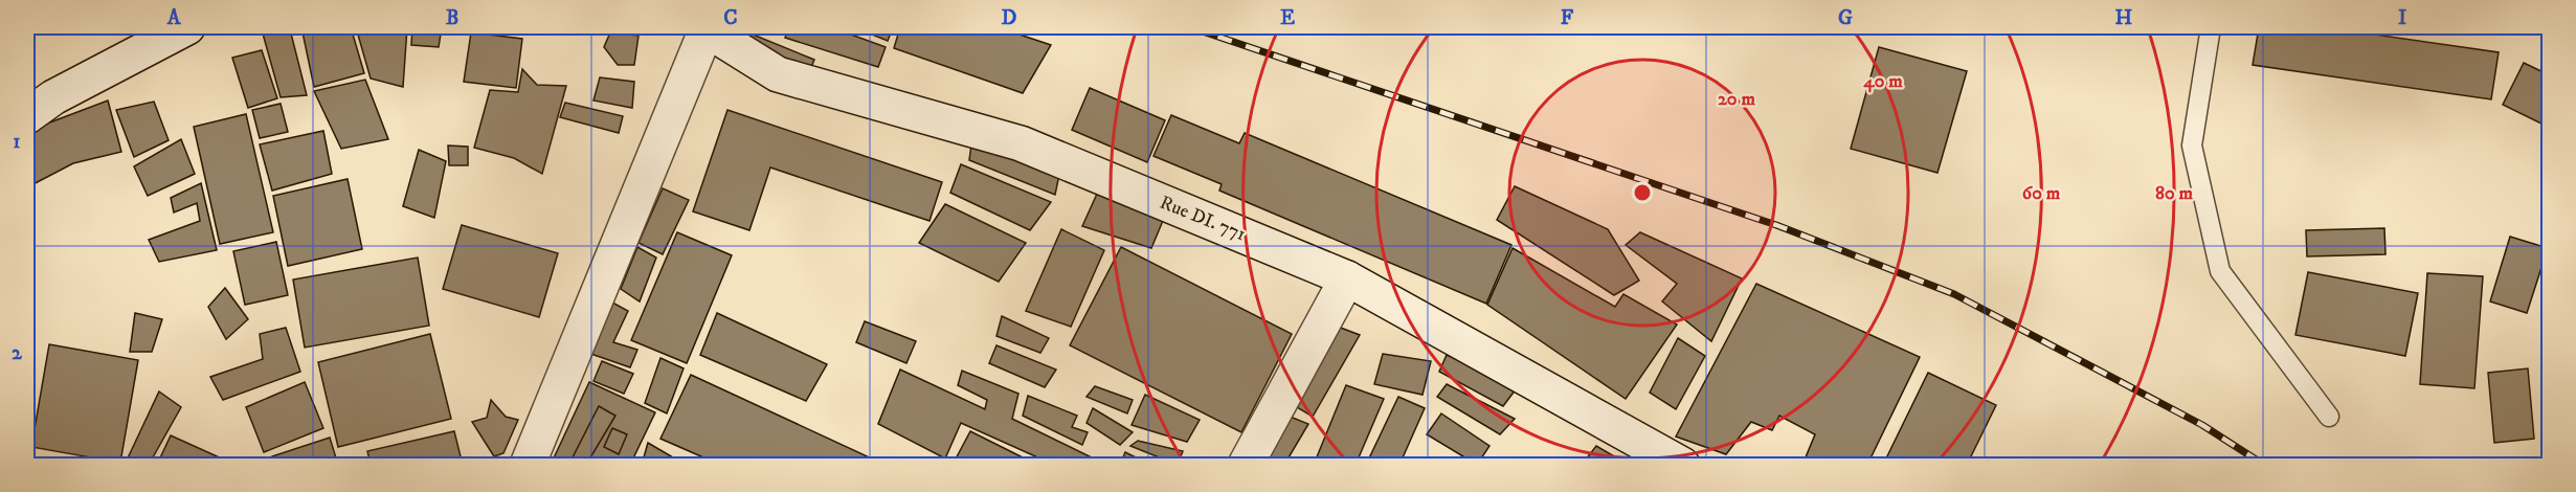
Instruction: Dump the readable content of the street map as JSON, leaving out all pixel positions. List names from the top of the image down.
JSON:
{
  "streets": {
    "street": ["Rue DI. 771"]
  },
  "grid": {
    "columns": [
      "A",
      "B",
      "C",
      "D",
      "E",
      "F",
      "G",
      "H",
      "I"
    ],
    "rows": ["1", "2"]
  },
  "rings": [
    "40 m",
    "20 m",
    "60 m",
    "80 m"
  ]
}
